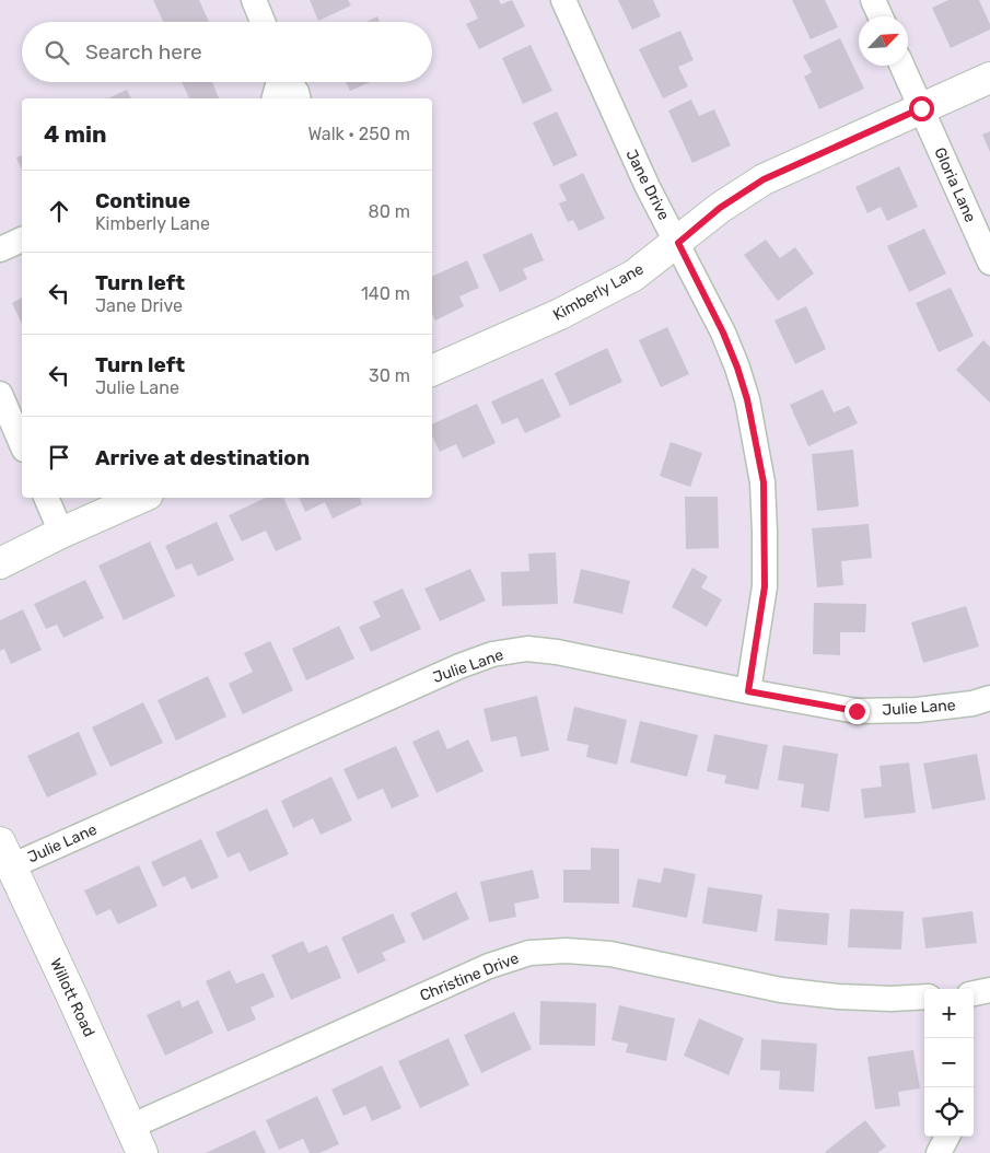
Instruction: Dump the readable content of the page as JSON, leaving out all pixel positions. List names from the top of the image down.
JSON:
{
  "streets": {
    "street": [
      "Jane Drive",
      "Gloria Lane",
      "Kimberly Lane",
      "Julie Lane",
      "Christine Drive",
      "Willott Road"
    ]
  },
  "crossings": [
    ["Jane Drive", "Kimberly Lane"],
    ["Jane Drive", "Julie Lane"],
    ["Gloria Lane", "Kimberly Lane"],
    ["Julie Lane", "Willott Road"],
    ["Christine Drive", "Willott Road"]
  ],
  "north": "top right",
  "page": {
    "search": "Search here",
    "heading": ["4 min", "Walk · 250 m"],
    "list": [
      ["Continue", "Kimberly Lane", "80 m"],
      ["Turn left", "Jane Drive", "140 m"],
      ["Turn left", "Julie Lane", "30 m"],
      "Arrive at destination"
    ],
    "map_buttons": ["+", "−"]
  }
}
